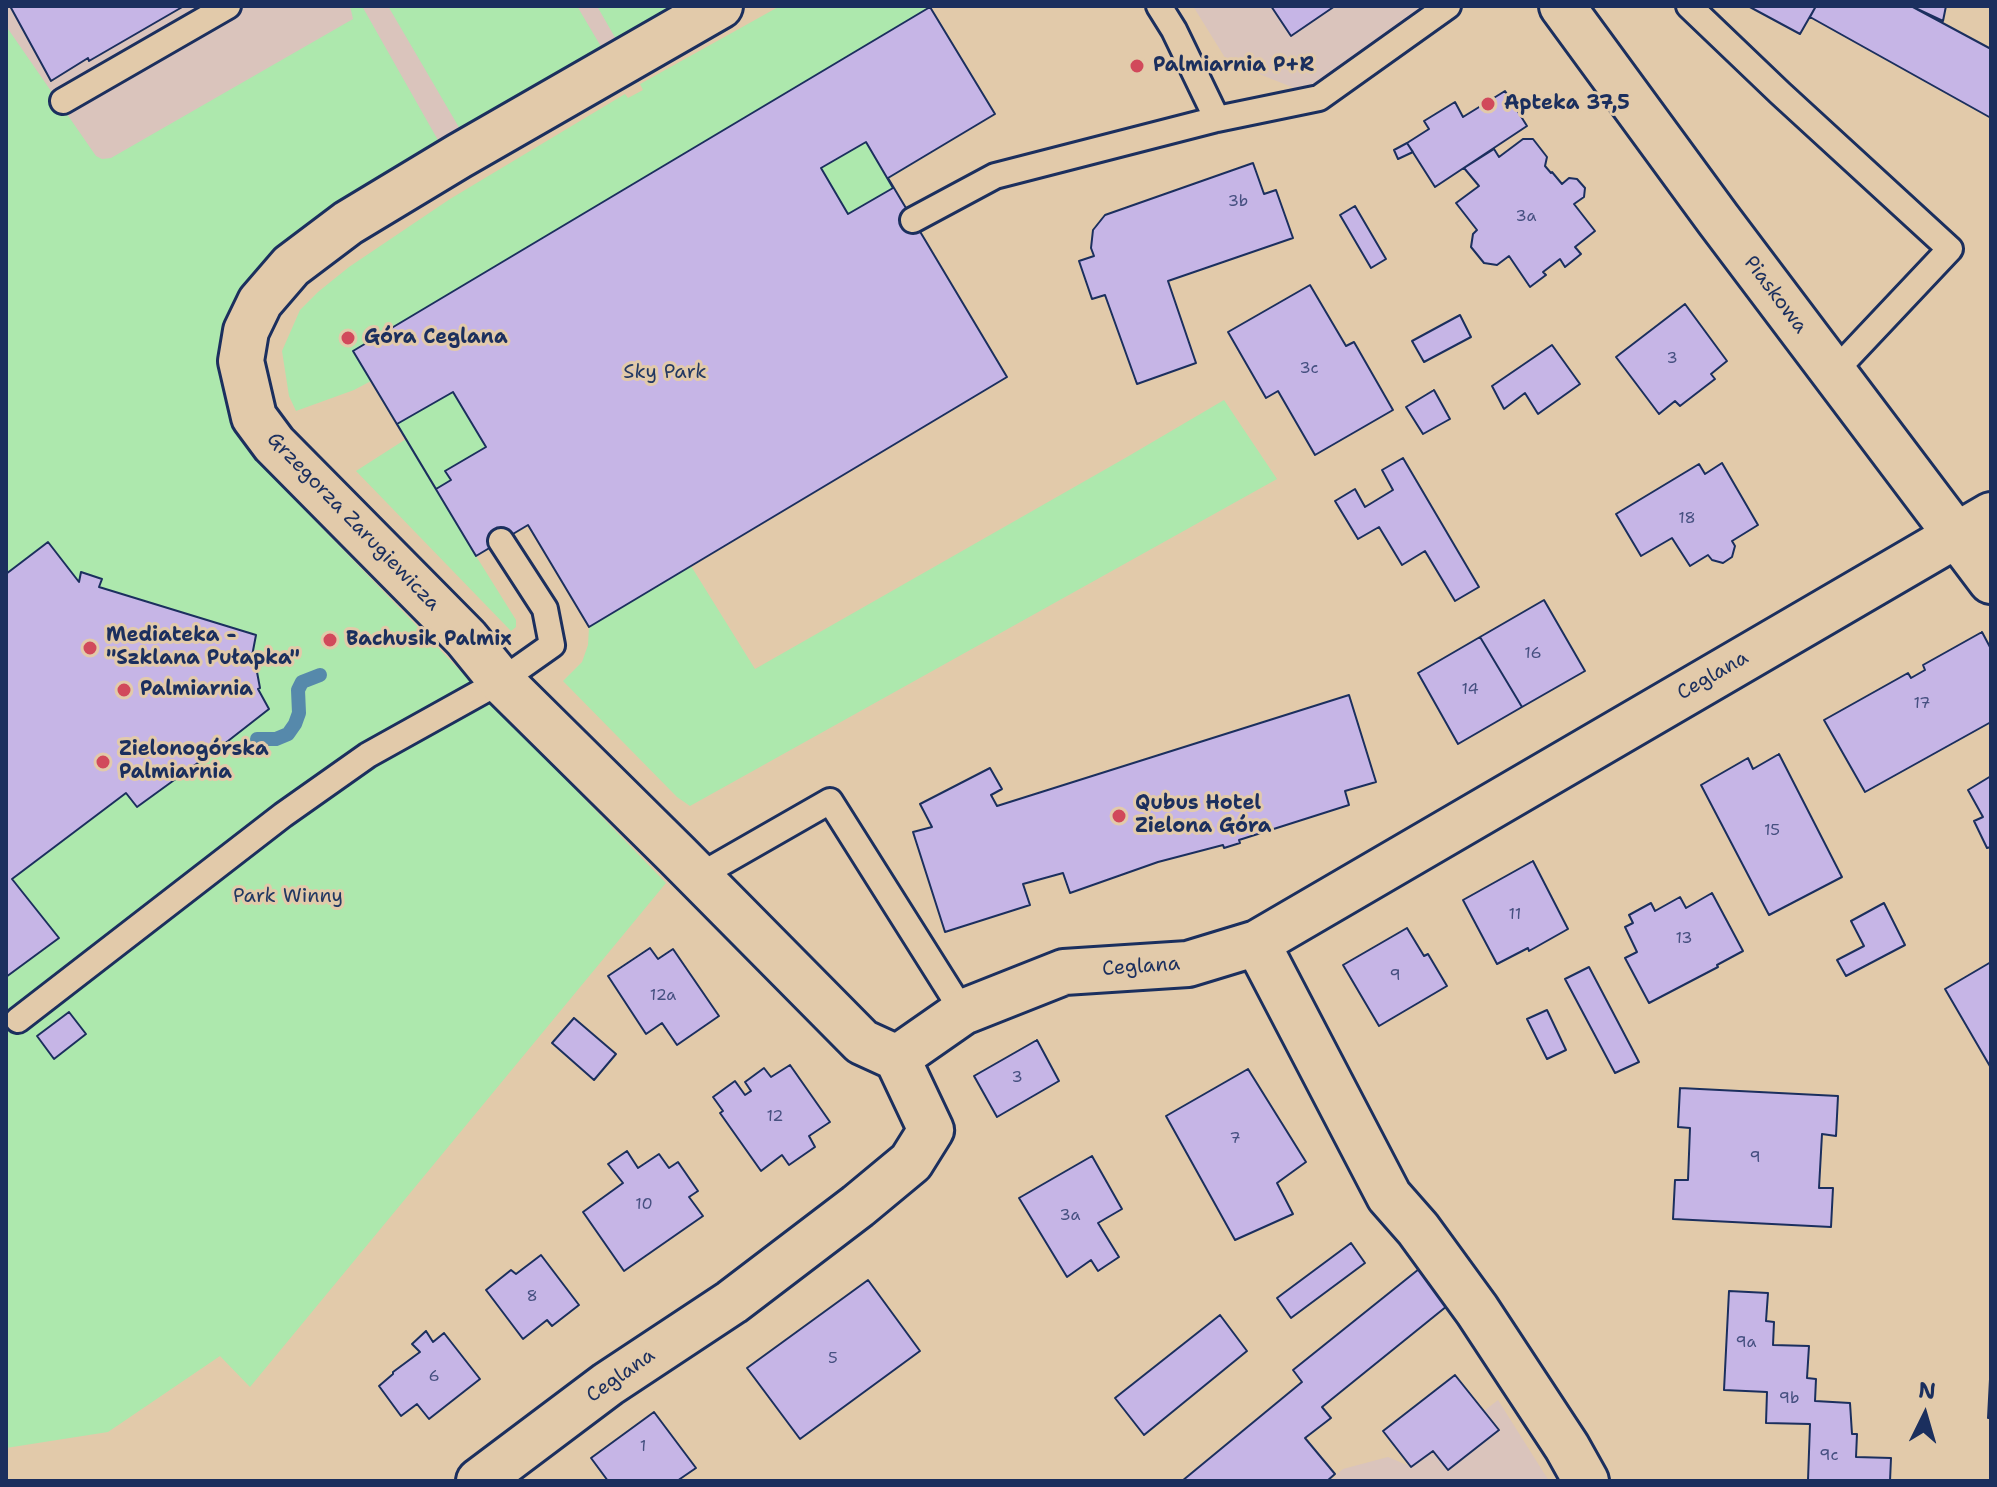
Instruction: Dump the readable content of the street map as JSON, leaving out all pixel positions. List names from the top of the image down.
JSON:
{
  "streets": {
    "street": ["Piaskowa", "Grzegorza Zarugiewicza", "Ceglana"]
  },
  "crossings": [
    ["Piaskowa", "Ceglana"],
    ["Grzegorza Zarugiewicza", "Ceglana"]
  ],
  "parks": ["Sky Park", "Park Winny"],
  "places": [
    "Palmiarnia P+R",
    "Apteka 37,5",
    "Góra Ceglana",
    "Bachusik Palmix",
    "Mediateka - \"Szklana Pułapka\"",
    "Palmiarnia",
    "Zielonogórska Palmiarnia",
    "Qubus Hotel Zielona Góra"
  ],
  "house_numbers": [
    "3b",
    "3a",
    "3",
    "3c",
    "18",
    "16",
    "14",
    "17",
    "15",
    "11",
    "13",
    "9",
    "12a",
    "3",
    "12",
    "7",
    "9",
    "10",
    "3a",
    "8",
    "9a",
    "5",
    "6",
    "9b",
    "1",
    "9c"
  ],
  "north": "top"
}
